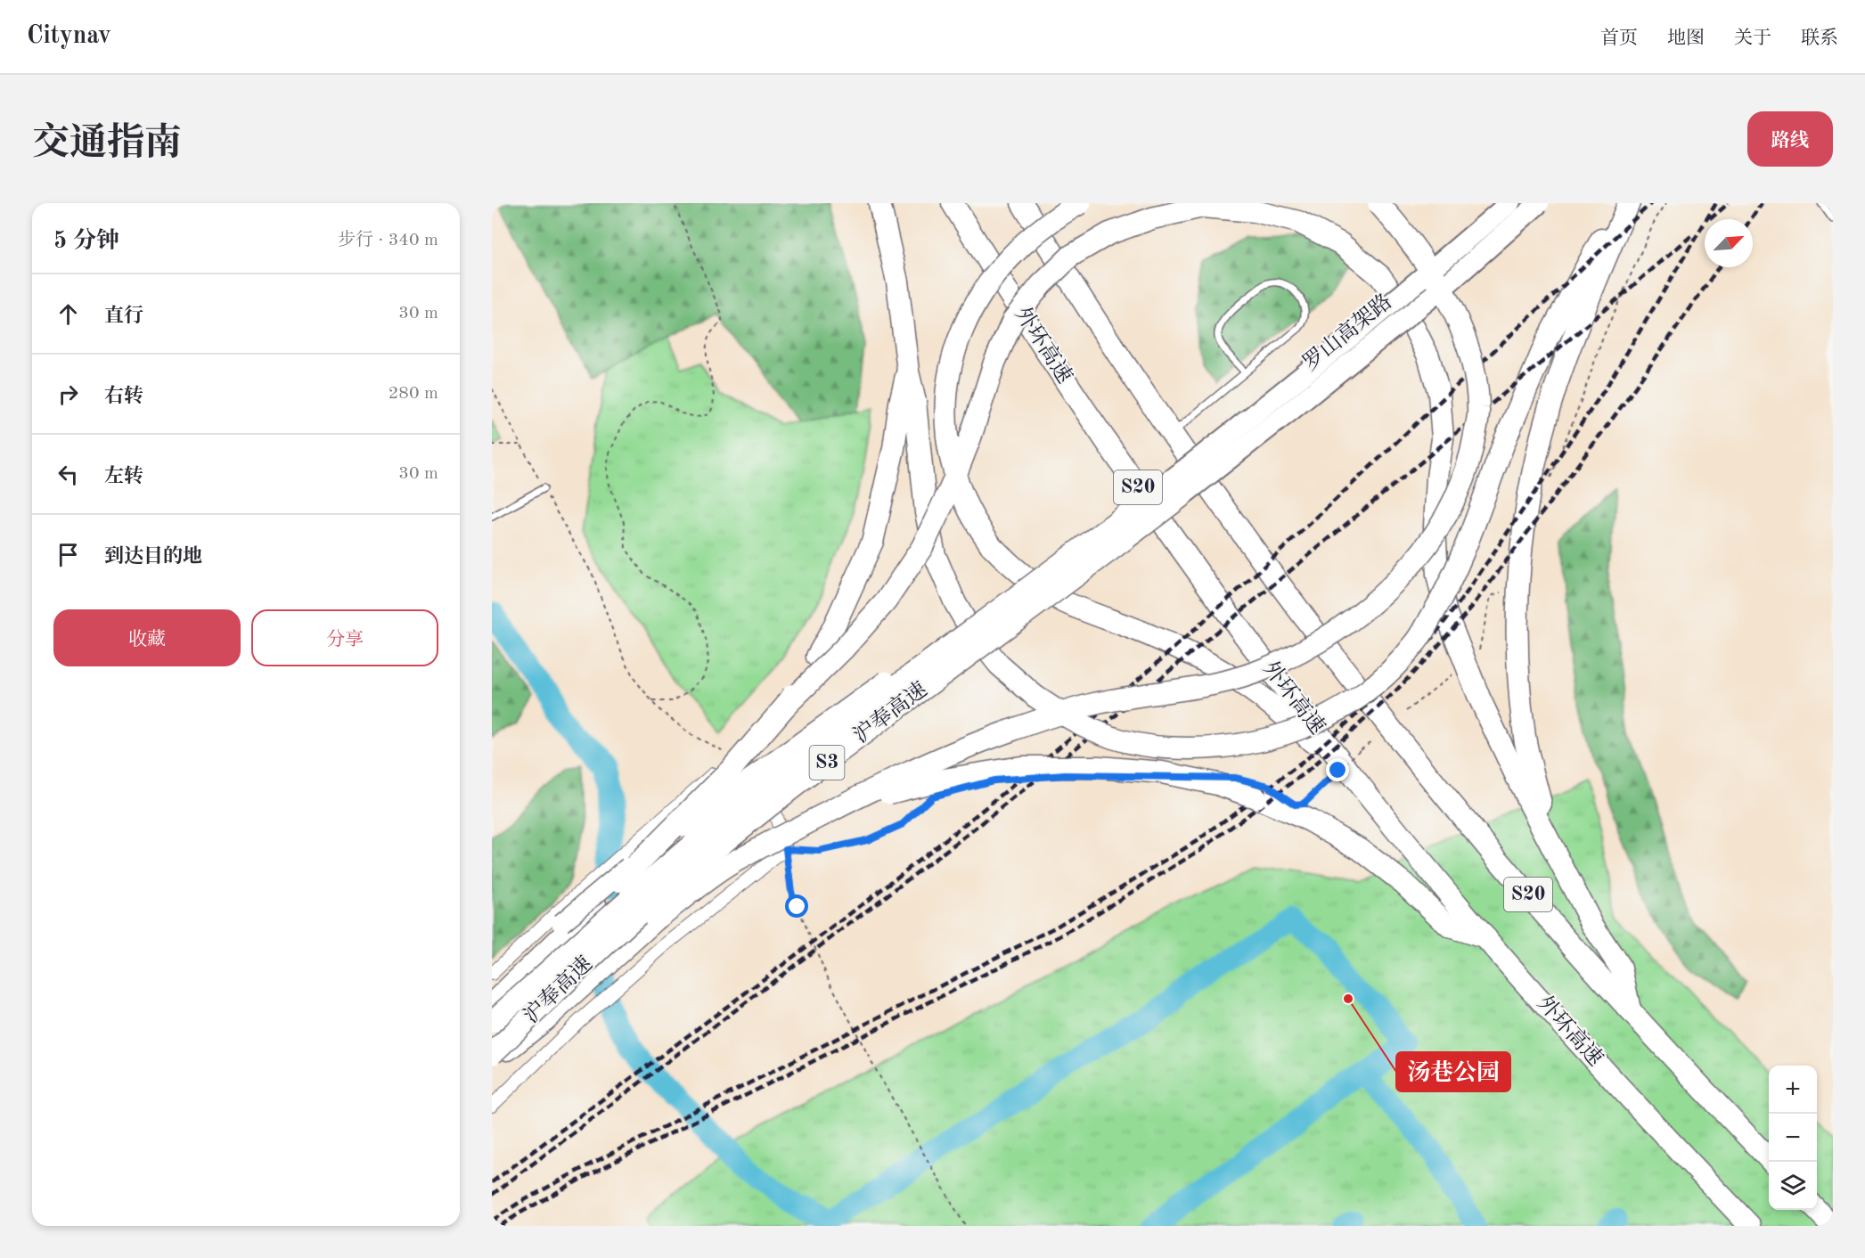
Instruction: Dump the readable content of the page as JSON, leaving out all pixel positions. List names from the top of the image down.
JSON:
{
  "streets": {
    "highway": [
      "罗山高架路",
      "外环高速",
      "S20",
      "沪奉高速",
      "S3"
    ]
  },
  "crossings": [
    ["罗山高架路", "沪奉高速"]
  ],
  "places": ["汤巷公园"],
  "north": "top right",
  "page": {
    "header": "Citynav",
    "nav": [
      "首页",
      "地图",
      "关于",
      "联系"
    ],
    "title": "交通指南",
    "buttons": [
      "路线",
      ["收藏", "分享"]
    ],
    "heading": ["5 分钟", "步行 · 340 m"],
    "list": [
      ["直行", "30 m"],
      ["右转", "280 m"],
      ["左转", "30 m"],
      "到达目的地"
    ],
    "map_buttons": ["+", "−"]
  }
}
